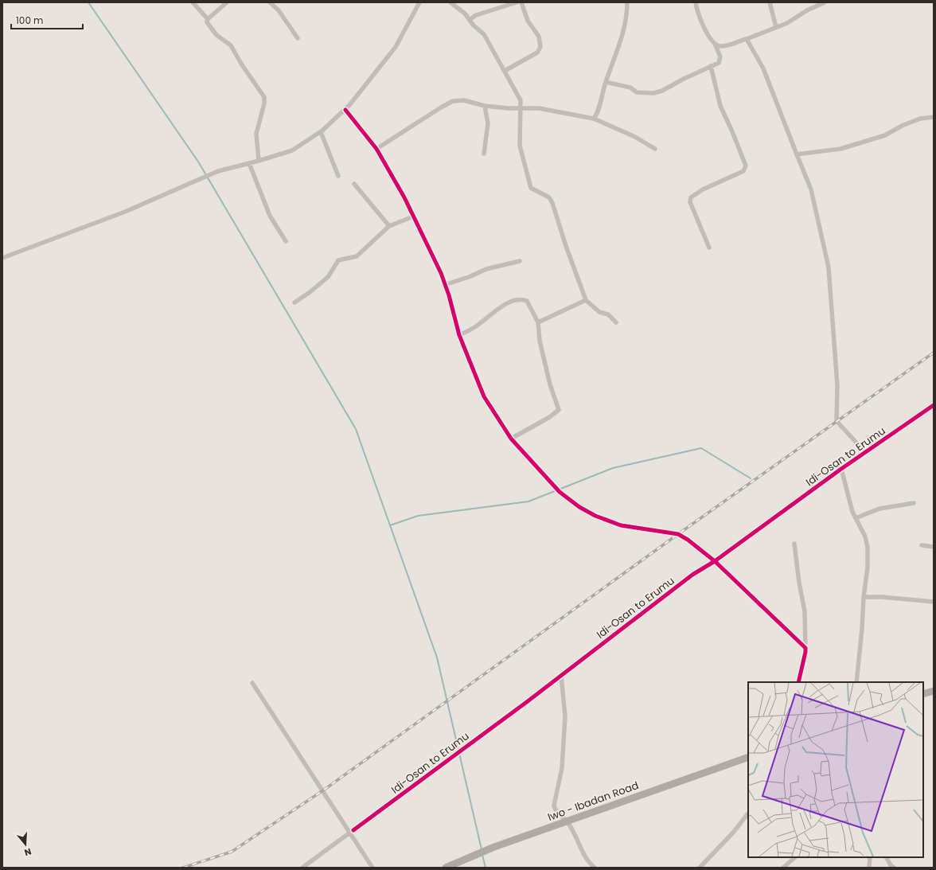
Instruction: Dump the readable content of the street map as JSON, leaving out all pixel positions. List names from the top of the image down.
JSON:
{
  "streets": {
    "main road": ["Iwo - Ibadan Road"],
    "street": ["Idi-Osan to Erumu"]
  },
  "scale_bar": "100 m",
  "north": "bottom"
}
